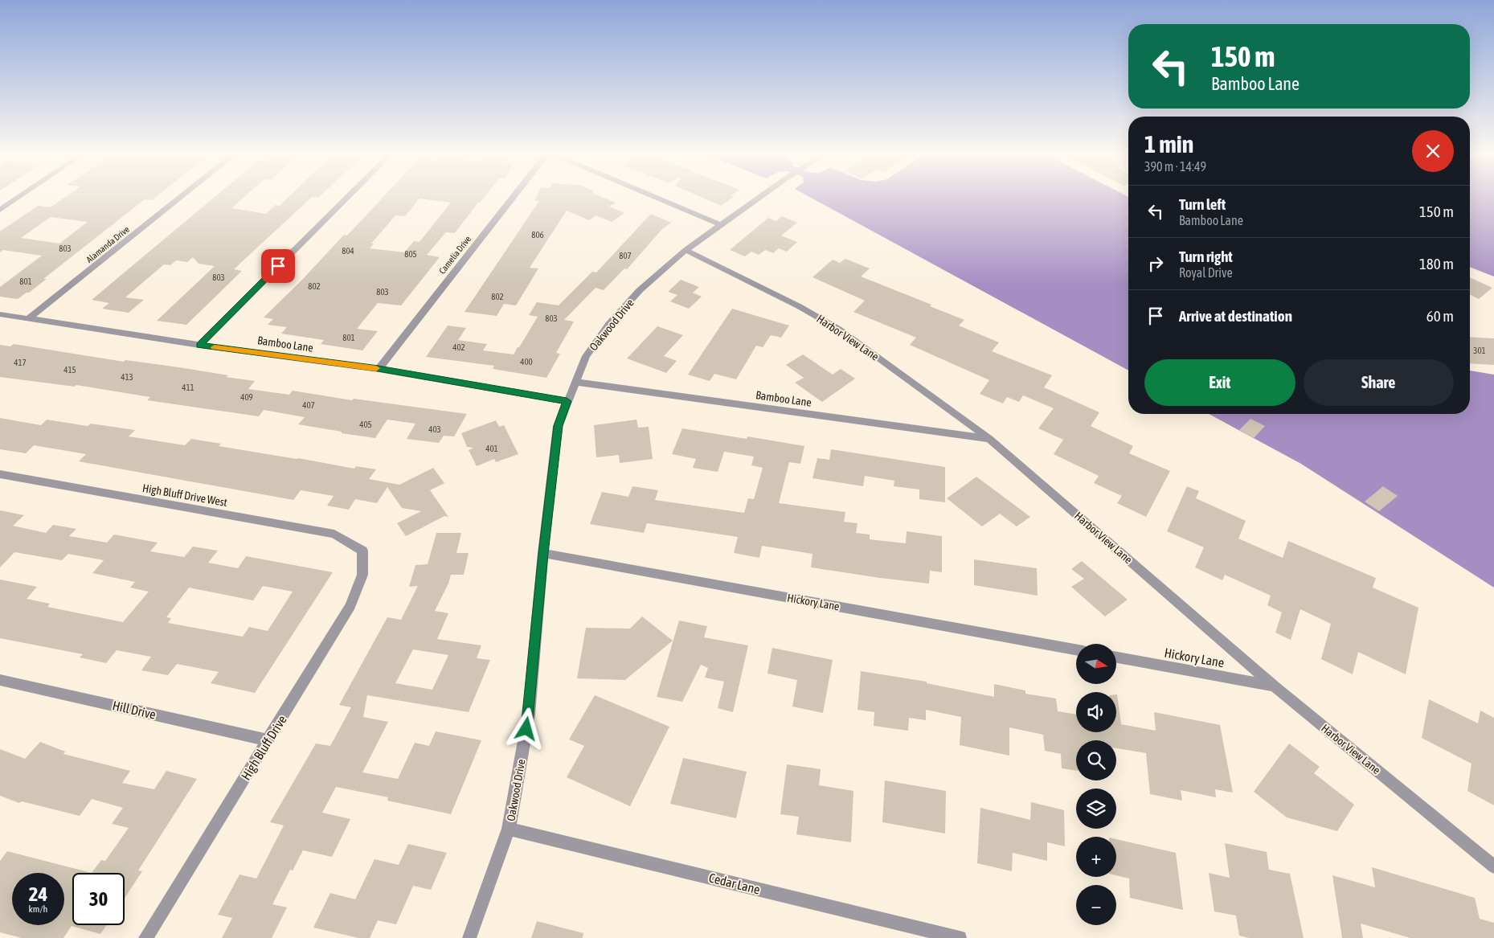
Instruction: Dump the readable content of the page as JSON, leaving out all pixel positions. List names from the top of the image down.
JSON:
{
  "streets": {
    "street": [
      "Alamanda Drive",
      "Camelia Drive",
      "Oakwood Drive",
      "Harbor View Lane",
      "Bamboo Lane",
      "High Bluff Drive West",
      "Hickory Lane",
      "Hill Drive",
      "High Bluff Drive",
      "Cedar Lane"
    ]
  },
  "crossings": [
    ["Alamanda Drive", "Bamboo Lane"],
    ["Camelia Drive", "Bamboo Lane"],
    ["Oakwood Drive", "Harbor View Lane"],
    ["Oakwood Drive", "Bamboo Lane"],
    ["Oakwood Drive", "Hickory Lane"],
    ["Oakwood Drive", "Cedar Lane"],
    ["Harbor View Lane", "Bamboo Lane"],
    ["Harbor View Lane", "Hickory Lane"],
    ["High Bluff Drive West", "High Bluff Drive"],
    ["Hill Drive", "High Bluff Drive"]
  ],
  "house_numbers": [
    "806",
    "803",
    "804",
    "805",
    "807",
    "803",
    "801",
    "802",
    "803",
    "802",
    "803",
    "801",
    "402",
    "301",
    "400",
    "417",
    "415",
    "413",
    "411",
    "409",
    "407",
    "405",
    "403",
    "401"
  ],
  "north": "right",
  "page": {
    "turn": ["150 m", "Bamboo Lane"],
    "heading": ["1 min", "390 m · 14:49"],
    "list": [
      {
        "name": "Turn left",
        "note": "Bamboo Lane",
        "value": "150 m"
      },
      {
        "name": "Turn right",
        "note": "Royal Drive",
        "value": "180 m"
      },
      {
        "name": "Arrive at destination",
        "value": "60 m"
      }
    ],
    "buttons": ["Exit", "Share"],
    "map_buttons": ["+", "−"],
    "speed": "24 km/h",
    "limit": "30"
  }
}
